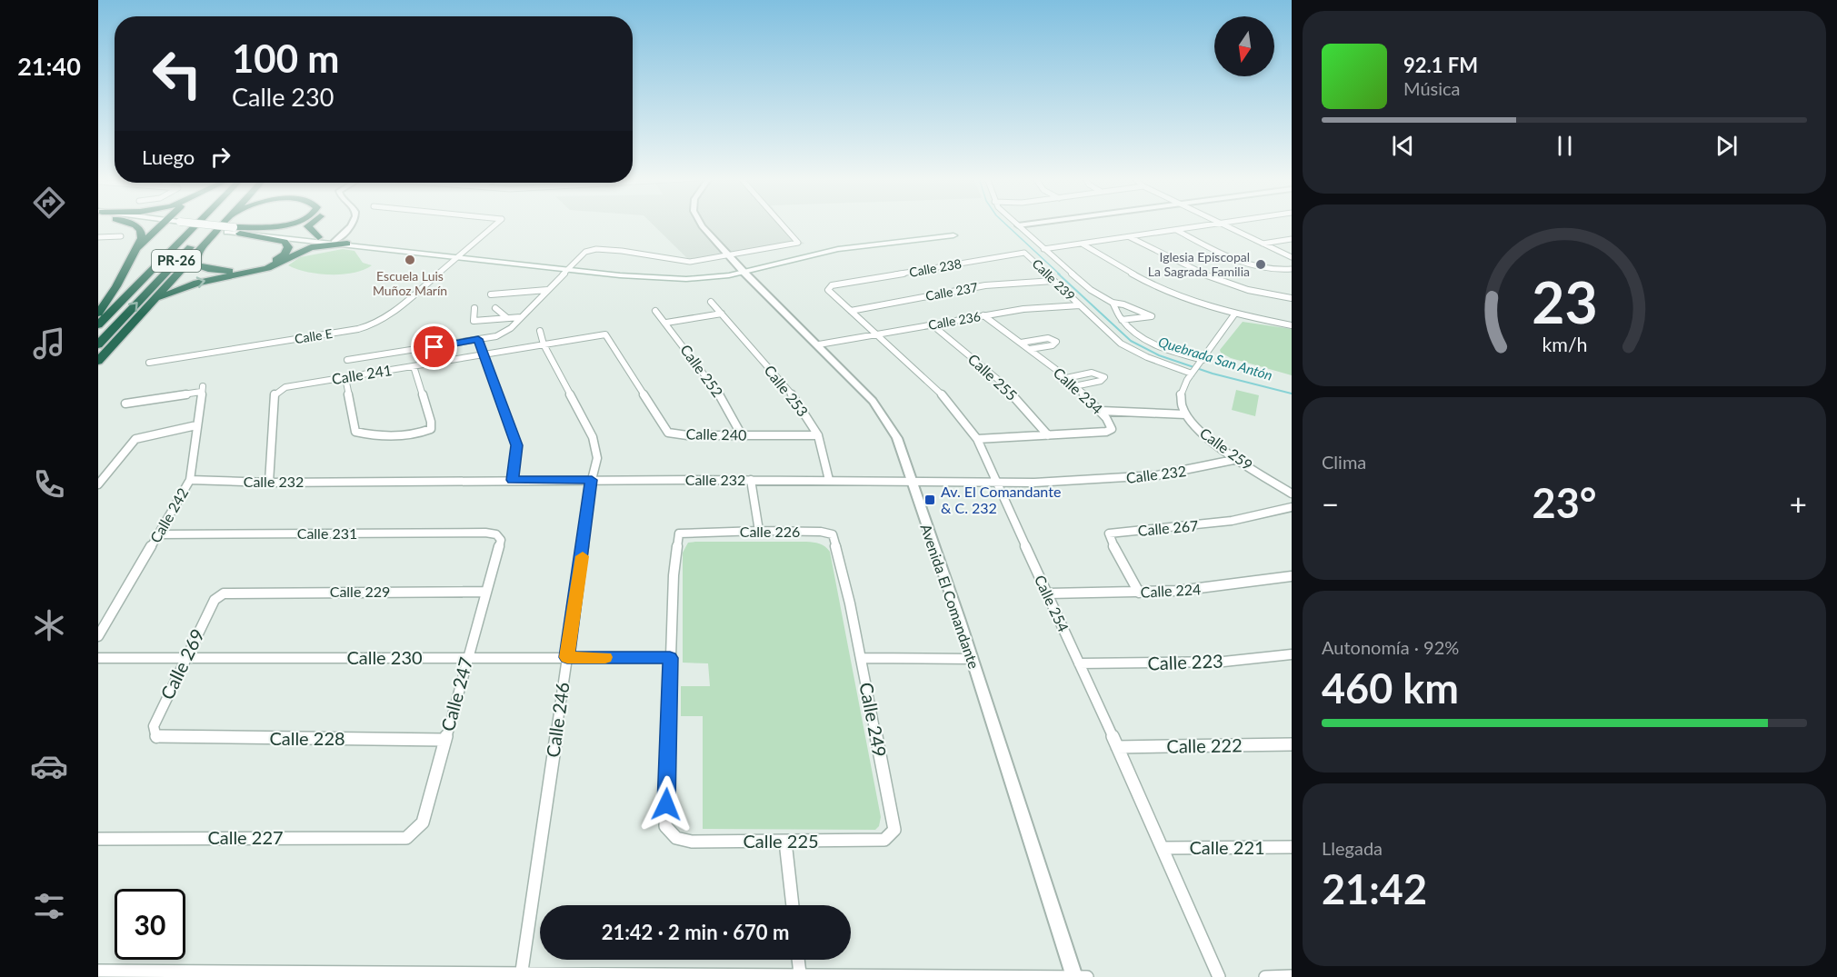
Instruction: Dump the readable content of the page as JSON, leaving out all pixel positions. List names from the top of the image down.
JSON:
{
  "streets": {
    "highway": ["PR-26"],
    "street": [
      "Calle 238",
      "Calle 239",
      "Calle 237",
      "Calle 236",
      "Calle E",
      "Calle 252",
      "Calle 241",
      "Calle 255",
      "Calle 253",
      "Calle 234",
      "Calle 240",
      "Calle 259",
      "Calle 232",
      "Calle 242",
      "Calle 267",
      "Calle 226",
      "Calle 231",
      "Calle 224",
      "Calle 229",
      "Avenida El Comandante",
      "Calle 254",
      "Calle 230",
      "Calle 223",
      "Calle 269",
      "Calle 247",
      "Calle 246",
      "Calle 249",
      "Calle 228",
      "Calle 222",
      "Calle 227",
      "Calle 225",
      "Calle 221"
    ]
  },
  "crossings": [
    ["Calle 238", "Calle 239"],
    ["Calle 238", "Calle 254"],
    ["Calle 239", "Calle 237"],
    ["Calle 239", "Calle 236"],
    ["Calle 237", "Calle 254"],
    ["Calle 236", "Calle 255"],
    ["Calle 236", "Calle 234"],
    ["Calle 236", "Avenida El Comandante"],
    ["Calle 236", "Calle 254"],
    ["Calle 252", "Calle 240"],
    ["Calle 241", "Calle 240"],
    ["Calle 241", "Calle 232"],
    ["Calle 241", "Calle 246"],
    ["Calle 255", "Calle 234"],
    ["Calle 253", "Calle 240"],
    ["Calle 253", "Calle 232"],
    ["Calle 234", "Calle 254"],
    ["Calle 259", "Calle 232"],
    ["Calle 232", "Calle 242"],
    ["Calle 232", "Avenida El Comandante"],
    ["Calle 232", "Calle 254"],
    ["Calle 232", "Calle 246"],
    ["Calle 242", "Calle 231"],
    ["Calle 267", "Calle 224"],
    ["Calle 226", "Calle 230"],
    ["Calle 226", "Calle 249"],
    ["Calle 226", "Calle 225"],
    ["Calle 231", "Calle 247"],
    ["Calle 224", "Calle 254"],
    ["Calle 229", "Calle 269"],
    ["Calle 229", "Calle 247"],
    ["Calle 254", "Calle 223"],
    ["Calle 254", "Calle 222"],
    ["Calle 254", "Calle 221"],
    ["Calle 230", "Calle 269"],
    ["Calle 230", "Calle 247"],
    ["Calle 230", "Calle 246"],
    ["Calle 230", "Calle 225"],
    ["Calle 269", "Calle 228"],
    ["Calle 247", "Calle 228"],
    ["Calle 247", "Calle 227"],
    ["Calle 249", "Calle 225"]
  ],
  "water": ["Quebrada San Antón"],
  "places": {
    "other": ["Escuela Luis Muñoz Marín", "Iglesia Episcopal La Sagrada Familia"],
    "transit": ["Av. El Comandante & C. 232"]
  },
  "north": "bottom",
  "page": {
    "tabs": "21:40",
    "turn": ["100 m", "Calle 230"],
    "song": ["92.1 FM", "Música"],
    "then": "Luego",
    "tile": [
      "Clima",
      ["Autonomía · 92%", "460 km"],
      ["Llegada", "21:42"]
    ],
    "heat": ["−", "23°", "+"],
    "limit": "30",
    "trip": "21:42 · 2 min · 670 m",
    "gauge": ["23", "km/h"]
  }
}
